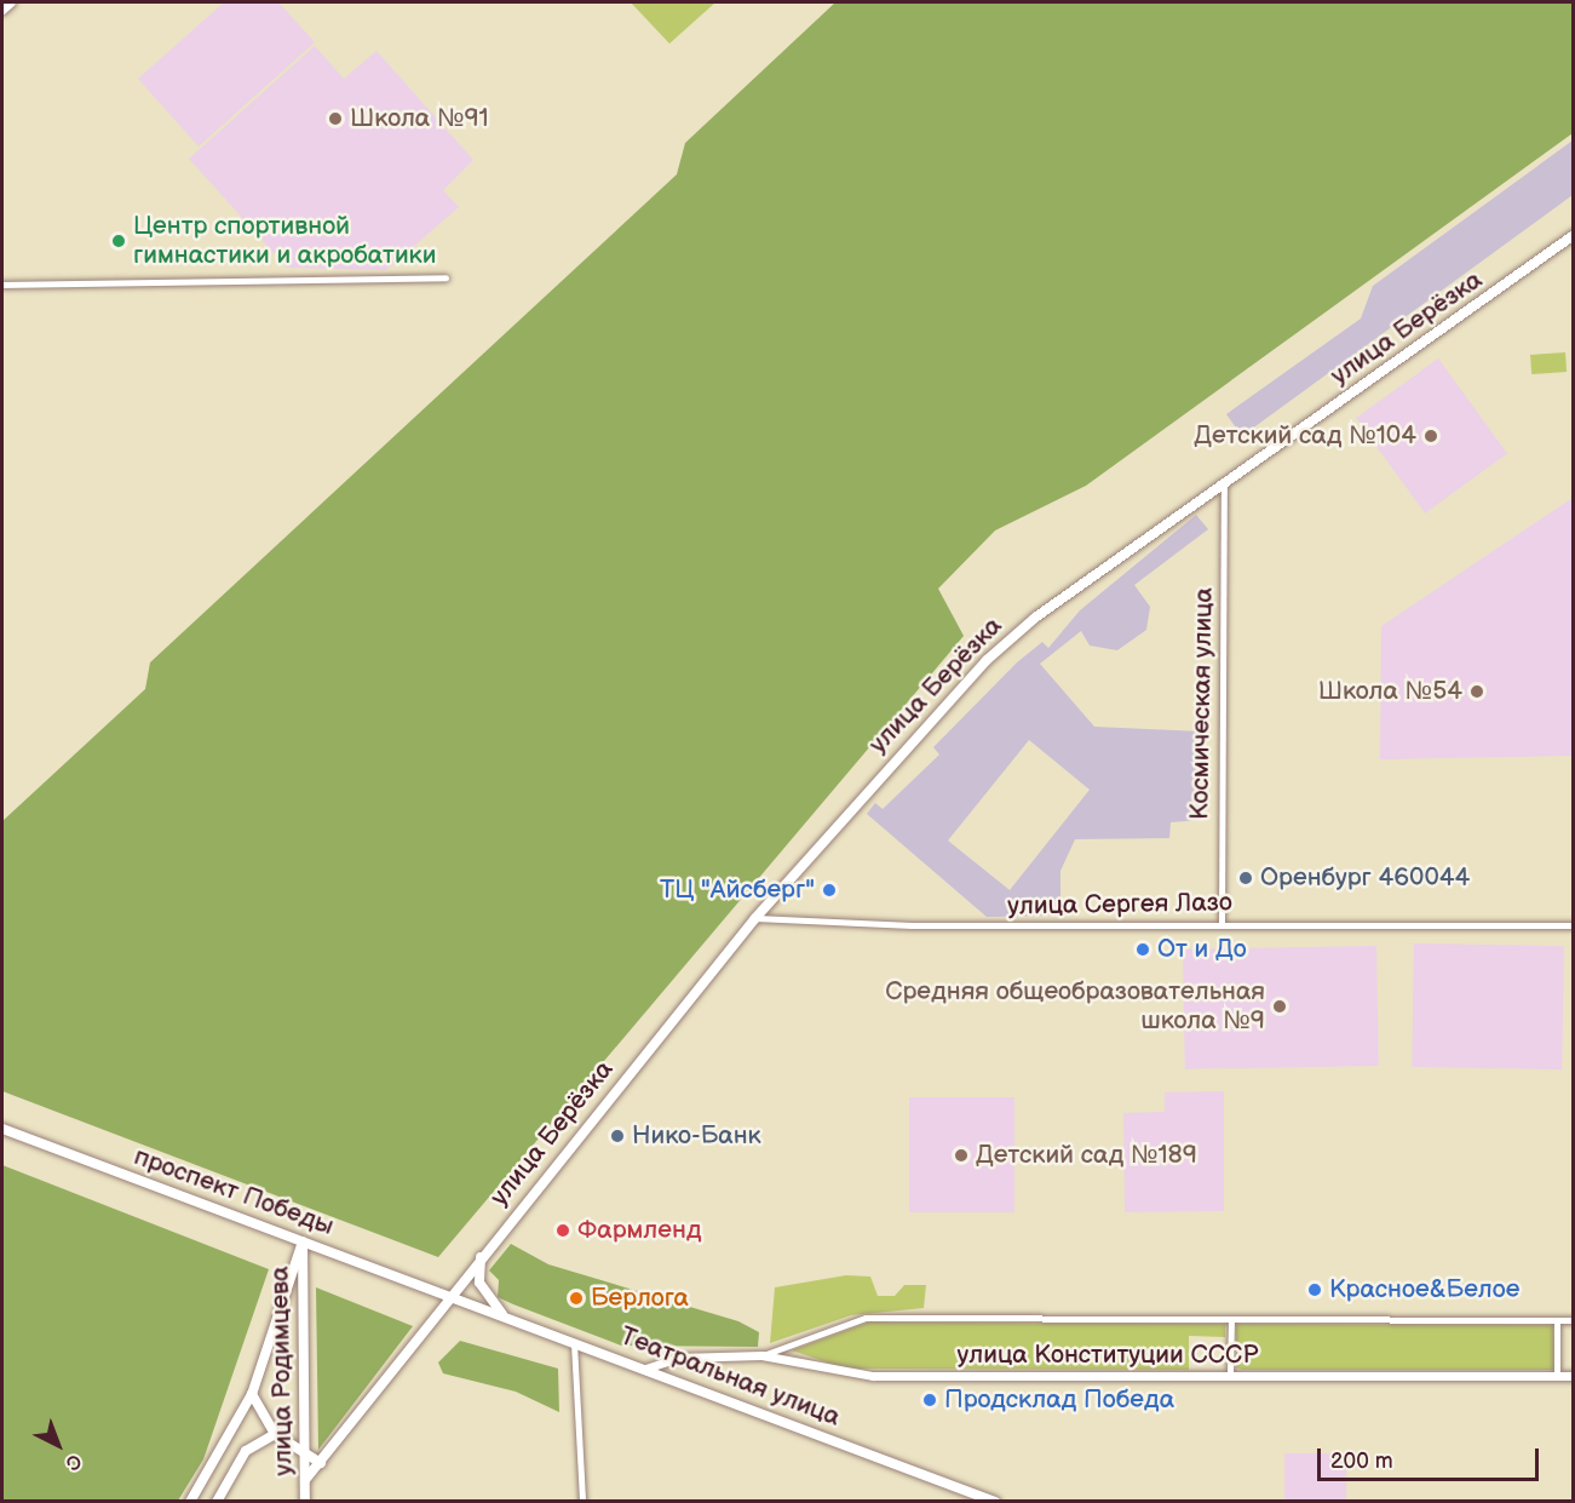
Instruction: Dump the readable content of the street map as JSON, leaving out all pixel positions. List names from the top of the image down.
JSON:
{
  "streets": {
    "main road": [
      "улица Берёзка",
      "проспект Победы",
      "улица Родимцева",
      "Театральная улица"
    ],
    "street": ["Космическая улица", "улица Сергея Лазо", "улица Конституции СССР"]
  },
  "crossings": [
    ["улица Берёзка", "Космическая улица"],
    ["улица Берёзка", "улица Сергея Лазо"],
    ["улица Берёзка", "проспект Победы"],
    ["улица Берёзка", "улица Родимцева"],
    ["улица Берёзка", "Театральная улица"],
    ["Космическая улица", "улица Сергея Лазо"],
    ["проспект Победы", "улица Родимцева"],
    ["проспект Победы", "Театральная улица"],
    ["улица Конституции СССР", "Театральная улица"]
  ],
  "places": [
    "Школа №91",
    "Центр спортивной гимнастики и акробатики",
    "Детский сад №104",
    "Школа №54",
    "Оренбург 460044",
    "ТЦ \"Айсберг\"",
    "От и До",
    "Средняя общеобразовательная школа №9",
    "Нико-Банк",
    "Детский сад №189",
    "Фармленд",
    "Красное&Белое",
    "Берлога",
    "Продсклад Победа"
  ],
  "scale_bar": "200 m",
  "north": "bottom right"
}
